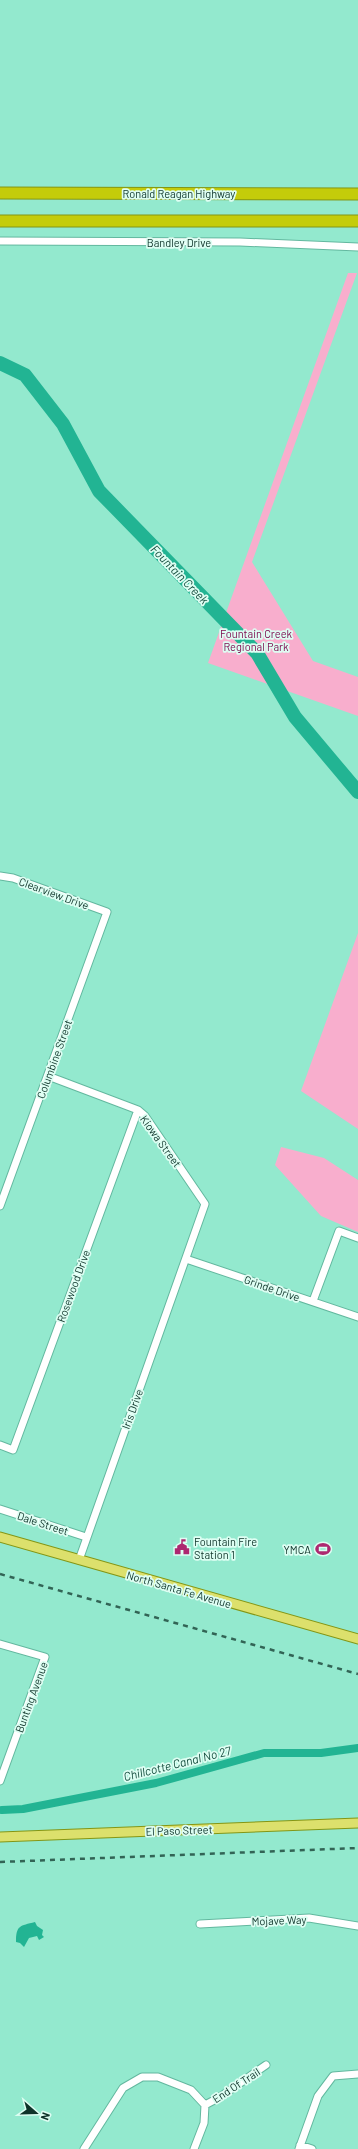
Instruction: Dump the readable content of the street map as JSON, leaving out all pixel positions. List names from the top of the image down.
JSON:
{
  "streets": {
    "highway": ["Ronald Reagan Highway"],
    "main road": ["North Santa Fe Avenue", "El Paso Street"],
    "street": [
      "Bandley Drive",
      "Clearview Drive",
      "Columbine Street",
      "Kiowa Street",
      "Rosewood Drive",
      "Grinde Drive",
      "Iris Drive",
      "Dale Street",
      "Bunting Avenue",
      "Mojave Way",
      "End Of Trail"
    ]
  },
  "crossings": [
    ["Clearview Drive", "Columbine Street"],
    ["Columbine Street", "Kiowa Street"],
    ["Kiowa Street", "Rosewood Drive"],
    ["Kiowa Street", "Grinde Drive"],
    ["Kiowa Street", "Iris Drive"],
    ["Grinde Drive", "Iris Drive"],
    ["Iris Drive", "Dale Street"],
    ["Iris Drive", "North Santa Fe Avenue"]
  ],
  "water": ["Fountain Creek", "Chillcotte Canal No 27"],
  "parks": ["Fountain Creek Regional Park"],
  "places": {
    "public building": ["Fountain Fire Station 1"],
    "sports": ["YMCA"]
  },
  "north": "right"
}
